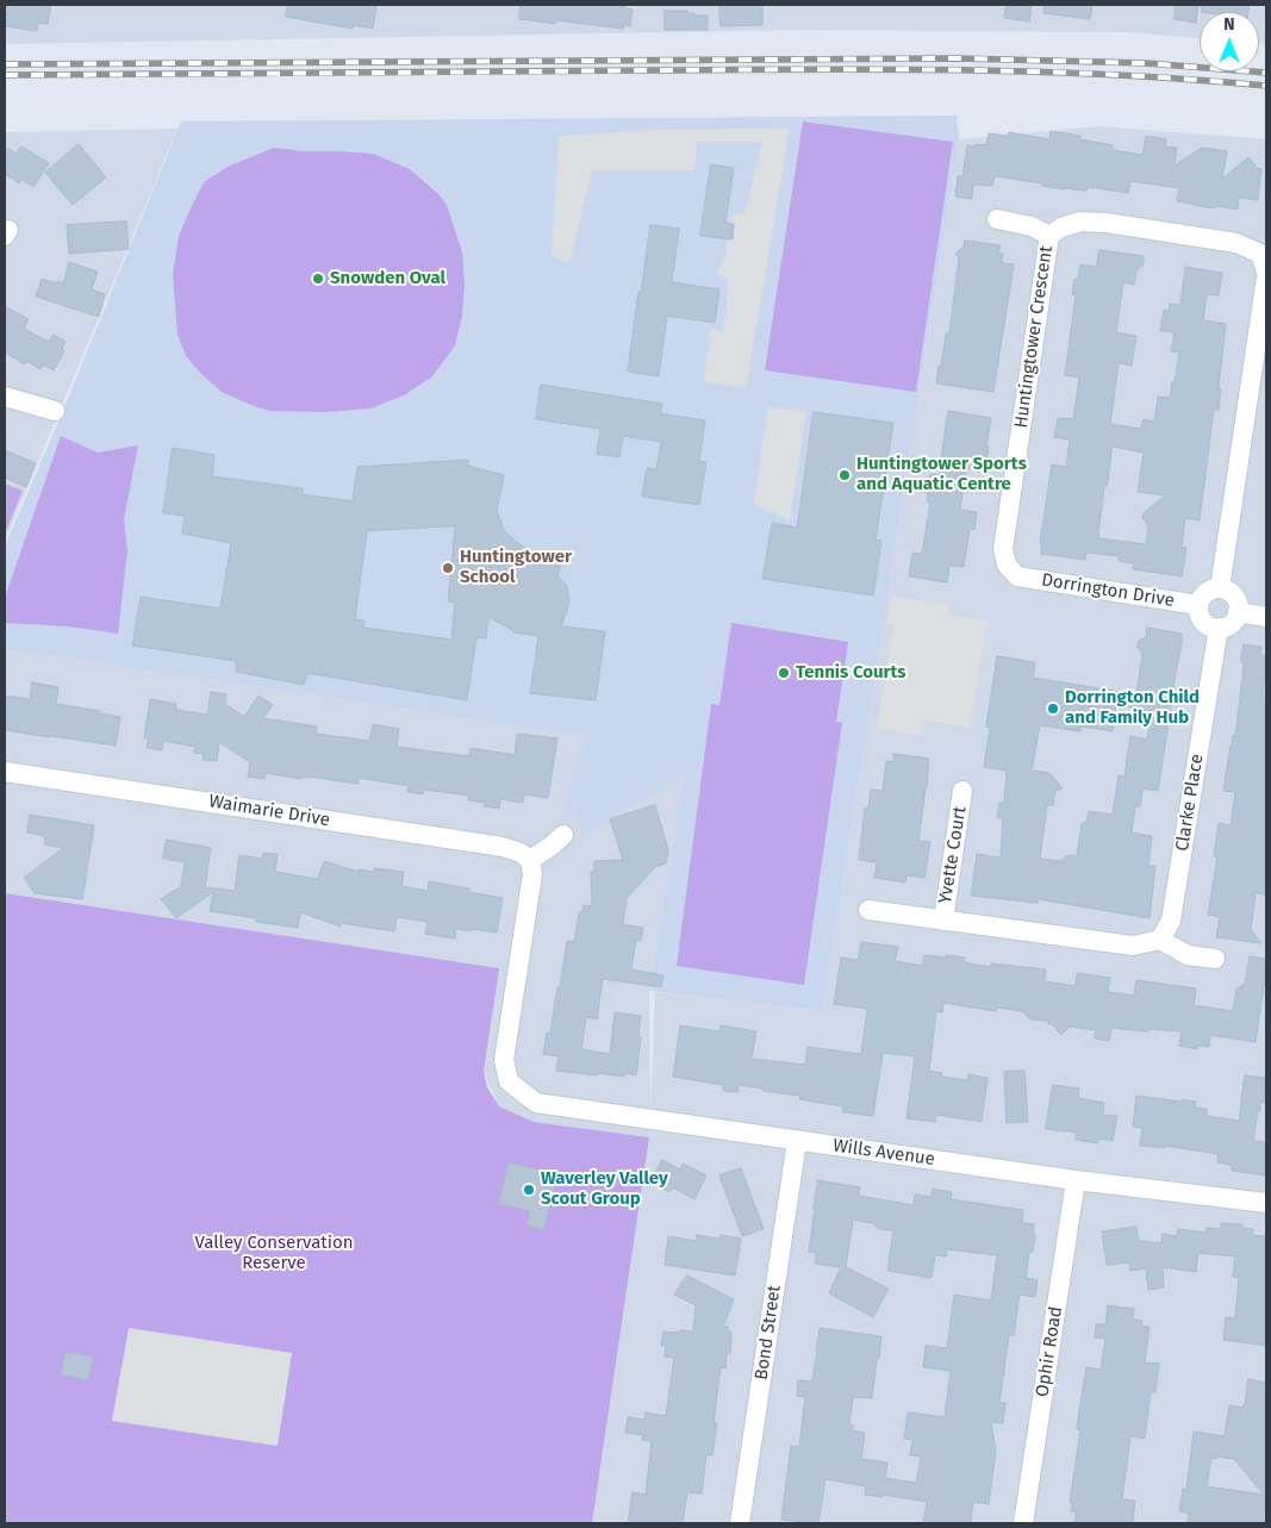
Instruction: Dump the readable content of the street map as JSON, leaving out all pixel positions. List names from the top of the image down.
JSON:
{
  "streets": {
    "street": [
      "Huntingtower Crescent",
      "Dorrington Drive",
      "Clarke Place",
      "Waimarie Drive",
      "Yvette Court",
      "Wills Avenue",
      "Bond Street",
      "Ophir Road"
    ]
  },
  "crossings": [
    ["Huntingtower Crescent", "Dorrington Drive"],
    ["Dorrington Drive", "Clarke Place"],
    ["Waimarie Drive", "Wills Avenue"],
    ["Wills Avenue", "Bond Street"],
    ["Wills Avenue", "Ophir Road"]
  ],
  "parks": ["Valley Conservation Reserve"],
  "places": [
    "Snowden Oval",
    "Huntingtower Sports and Aquatic Centre",
    "Huntingtower School",
    "Tennis Courts",
    "Dorrington Child and Family Hub",
    "Waverley Valley Scout Group"
  ],
  "north": "top"
}
